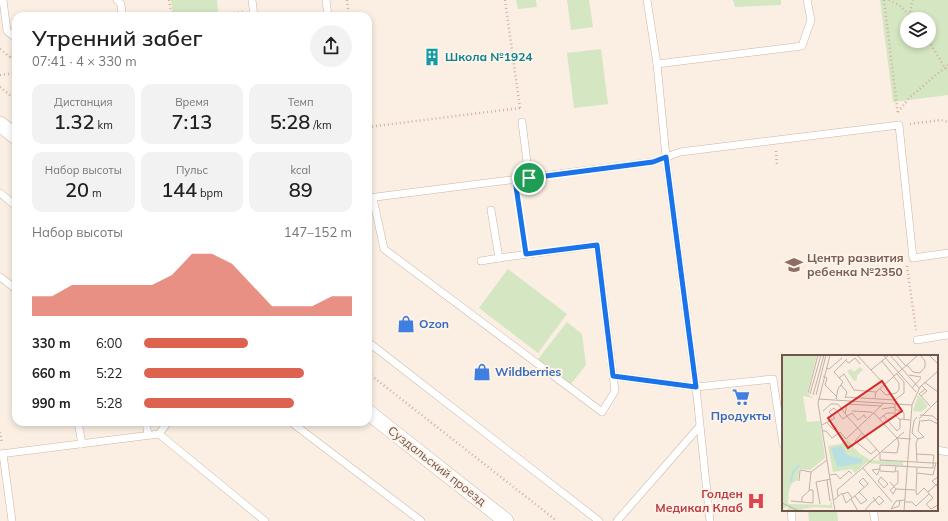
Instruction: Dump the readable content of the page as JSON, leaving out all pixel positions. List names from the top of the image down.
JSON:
{
  "streets": {
    "street": ["Суздальский проезд"]
  },
  "places": {
    "building": ["Школа №1924"],
    "school or university": ["Центр развития ребенка №2350"],
    "shop": ["Ozon", "Wildberries"],
    "supermarket": ["Продукты"],
    "hospital": ["Голден Медикал Клаб"]
  },
  "page": {
    "heading": ["Утренний забег", "07:41 · 4 × 330 m"],
    "stats": [
      ["Дистанция", "1.32 km"],
      ["Время", "7:13"],
      ["Темп", "5:28 /km"],
      ["Набор высоты", "20 m"],
      ["Пульс", "144 bpm"],
      ["kcal", "89"]
    ],
    "chart": ["Набор высоты", "147–152 m"],
    "list": [
      {
        "name": "330 m",
        "note": "6:00"
      },
      {
        "name": "660 m",
        "note": "5:22"
      },
      {
        "name": "990 m",
        "note": "5:28"
      }
    ]
  }
}
